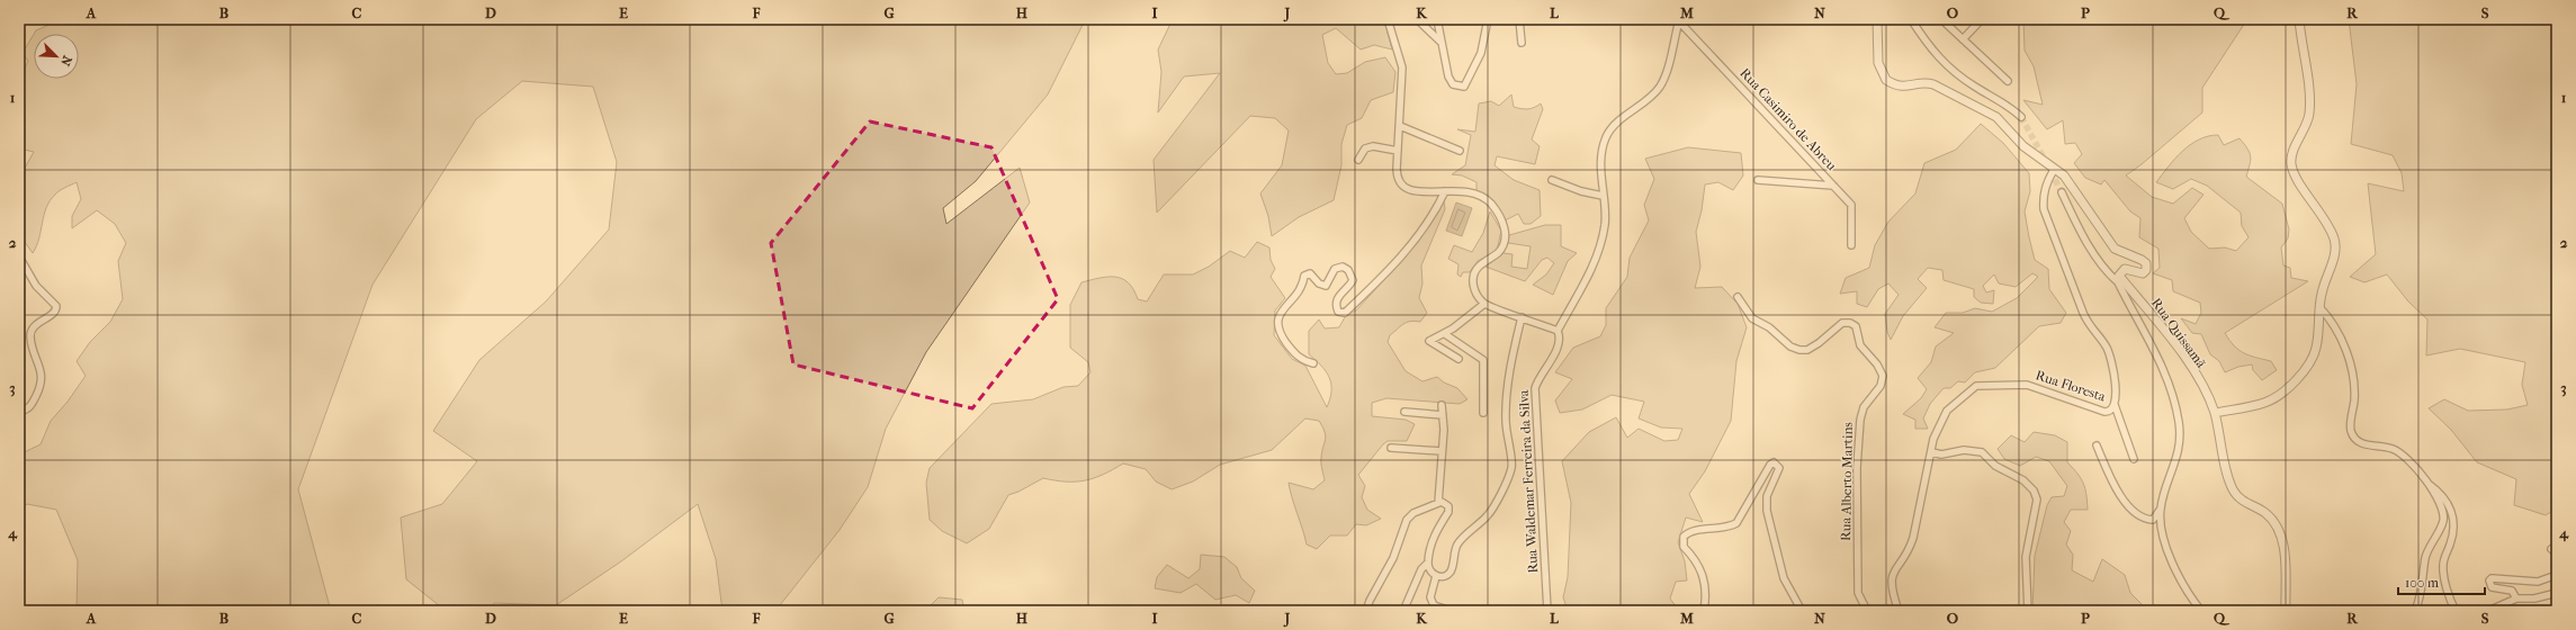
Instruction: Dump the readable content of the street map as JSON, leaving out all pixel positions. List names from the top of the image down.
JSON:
{
  "streets": {
    "street": [
      "Rua Casimiro de Abreu",
      "Rua Quissamã",
      "Rua Floresta",
      "Rua Waldemar Ferreira da Silva",
      "Rua Alberto Martins"
    ]
  },
  "scale_bar": "100 m",
  "north": "bottom right",
  "grid": {
    "columns": [
      "A",
      "B",
      "C",
      "D",
      "E",
      "F",
      "G",
      "H",
      "I",
      "J",
      "K",
      "L",
      "M",
      "N",
      "O",
      "P",
      "Q",
      "R",
      "S"
    ],
    "rows": [
      "1",
      "2",
      "3",
      "4"
    ]
  }
}
